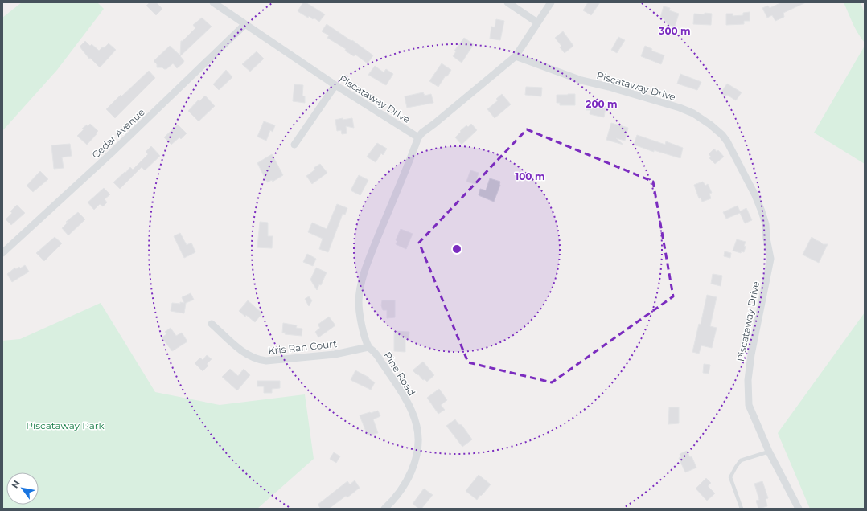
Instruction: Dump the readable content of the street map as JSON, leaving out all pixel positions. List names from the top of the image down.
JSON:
{
  "streets": {
    "street": [
      "Piscataway Drive",
      "Cedar Avenue",
      "Kris Ran Court",
      "Pine Road"
    ]
  },
  "crossings": [
    ["Piscataway Drive", "Cedar Avenue"],
    ["Piscataway Drive", "Pine Road"],
    ["Kris Ran Court", "Pine Road"]
  ],
  "parks": ["Piscataway Park"],
  "north": "top left",
  "rings": ["300 m", "200 m", "100 m"]
}
